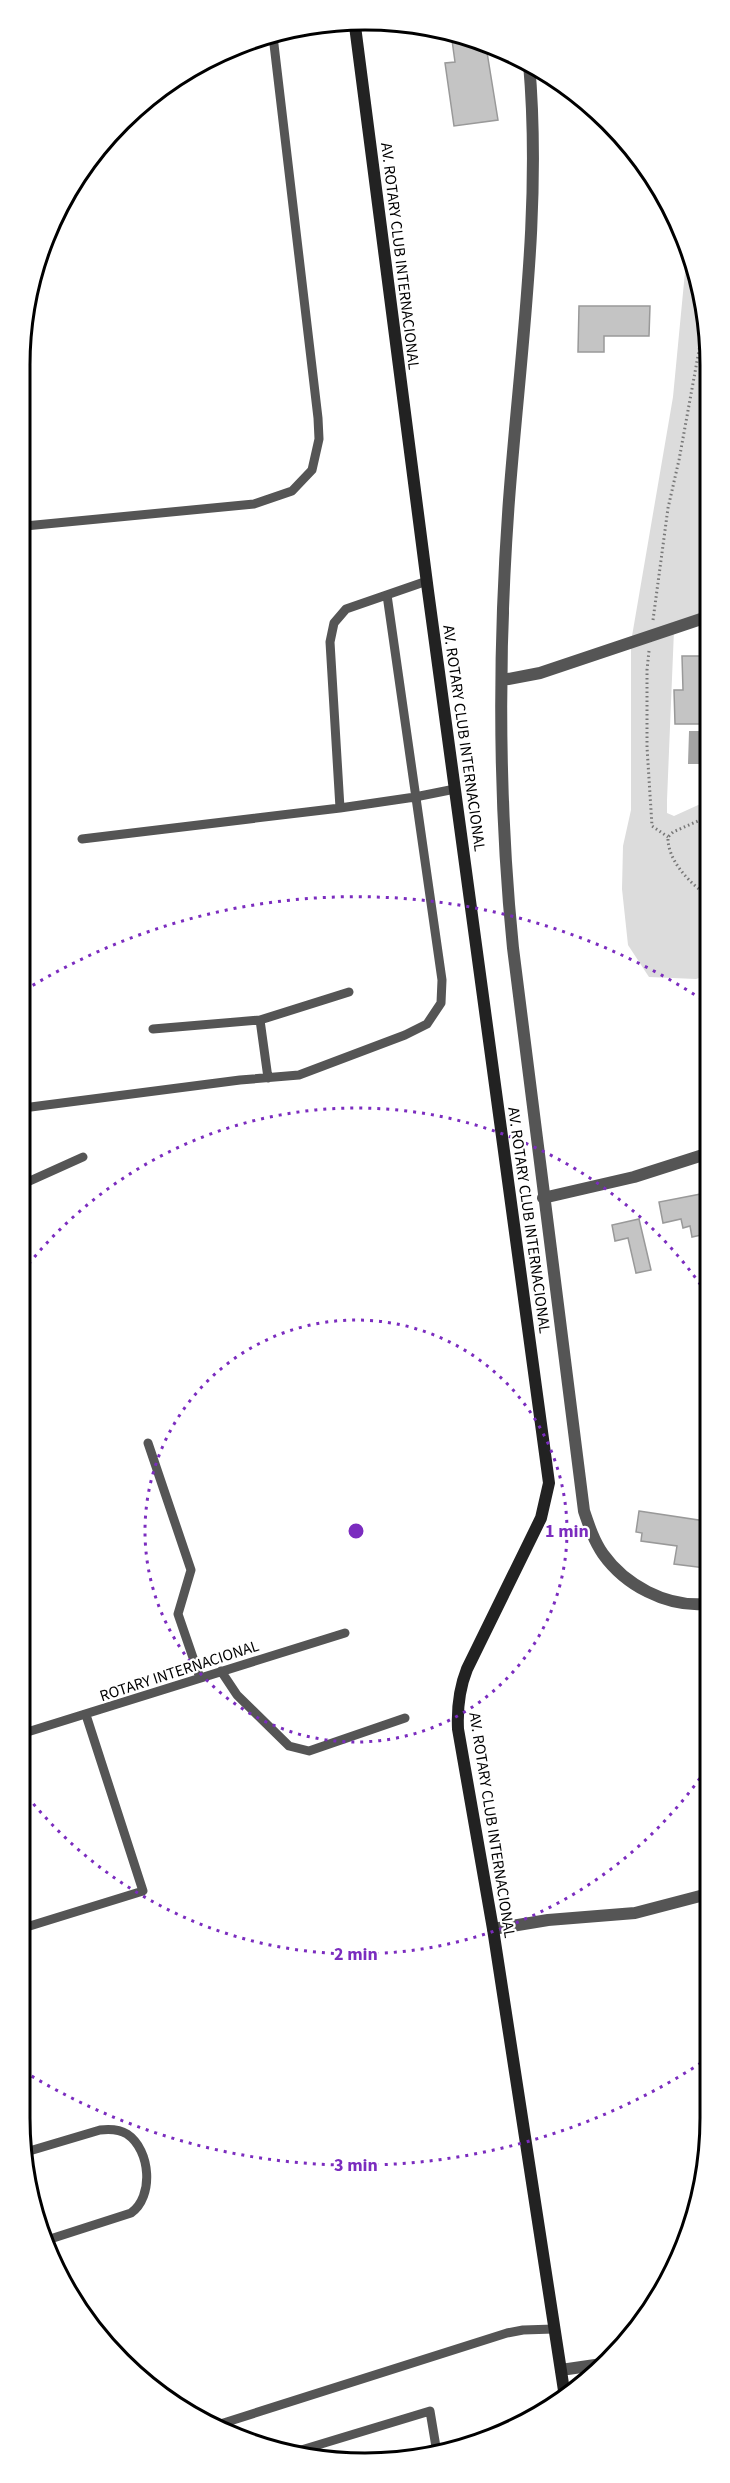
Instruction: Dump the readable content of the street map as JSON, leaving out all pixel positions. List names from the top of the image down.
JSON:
{
  "streets": {
    "main road": ["AV. ROTARY CLUB INTERNACIONAL"],
    "lane": ["ROTARY INTERNACIONAL"]
  },
  "rings": ["1 min", "2 min", "3 min"]
}
